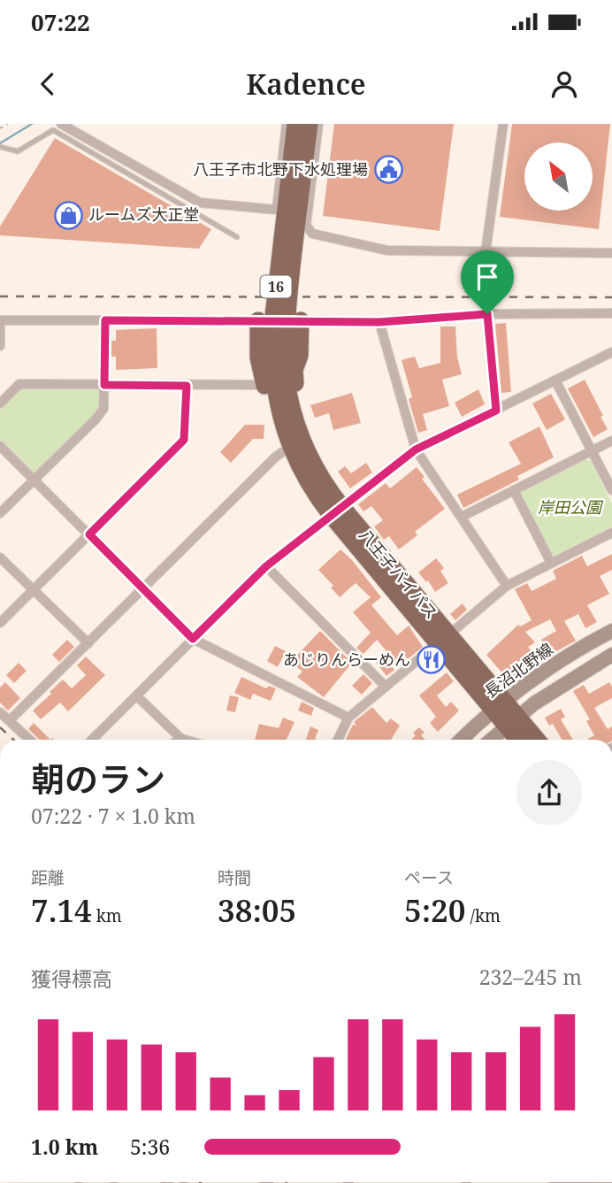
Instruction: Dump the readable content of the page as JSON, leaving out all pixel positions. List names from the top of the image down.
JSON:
{
  "streets": {
    "highway": ["16", "八王子バイパス"],
    "main road": ["長沼北野線"]
  },
  "crossings": [
    ["八王子バイパス", "長沼北野線"]
  ],
  "parks": ["岸田公園"],
  "places": {
    "public building": ["八王子市北野下水処理場"],
    "shop": ["ルームズ大正堂"],
    "restaurant": ["あじりんらーめん"]
  },
  "north": "top left",
  "page": {
    "status": "07:22",
    "header": "Kadence",
    "heading": ["朝のラン", "07:22 · 7 × 1.0 km"],
    "stats": [
      ["距離", "7.14 km"],
      ["時間", "38:05"],
      ["ペース", "5:20 /km"]
    ],
    "chart": ["獲得標高", "232–245 m"],
    "list": [
      {
        "name": "1.0 km",
        "note": "5:36"
      }
    ]
  }
}
